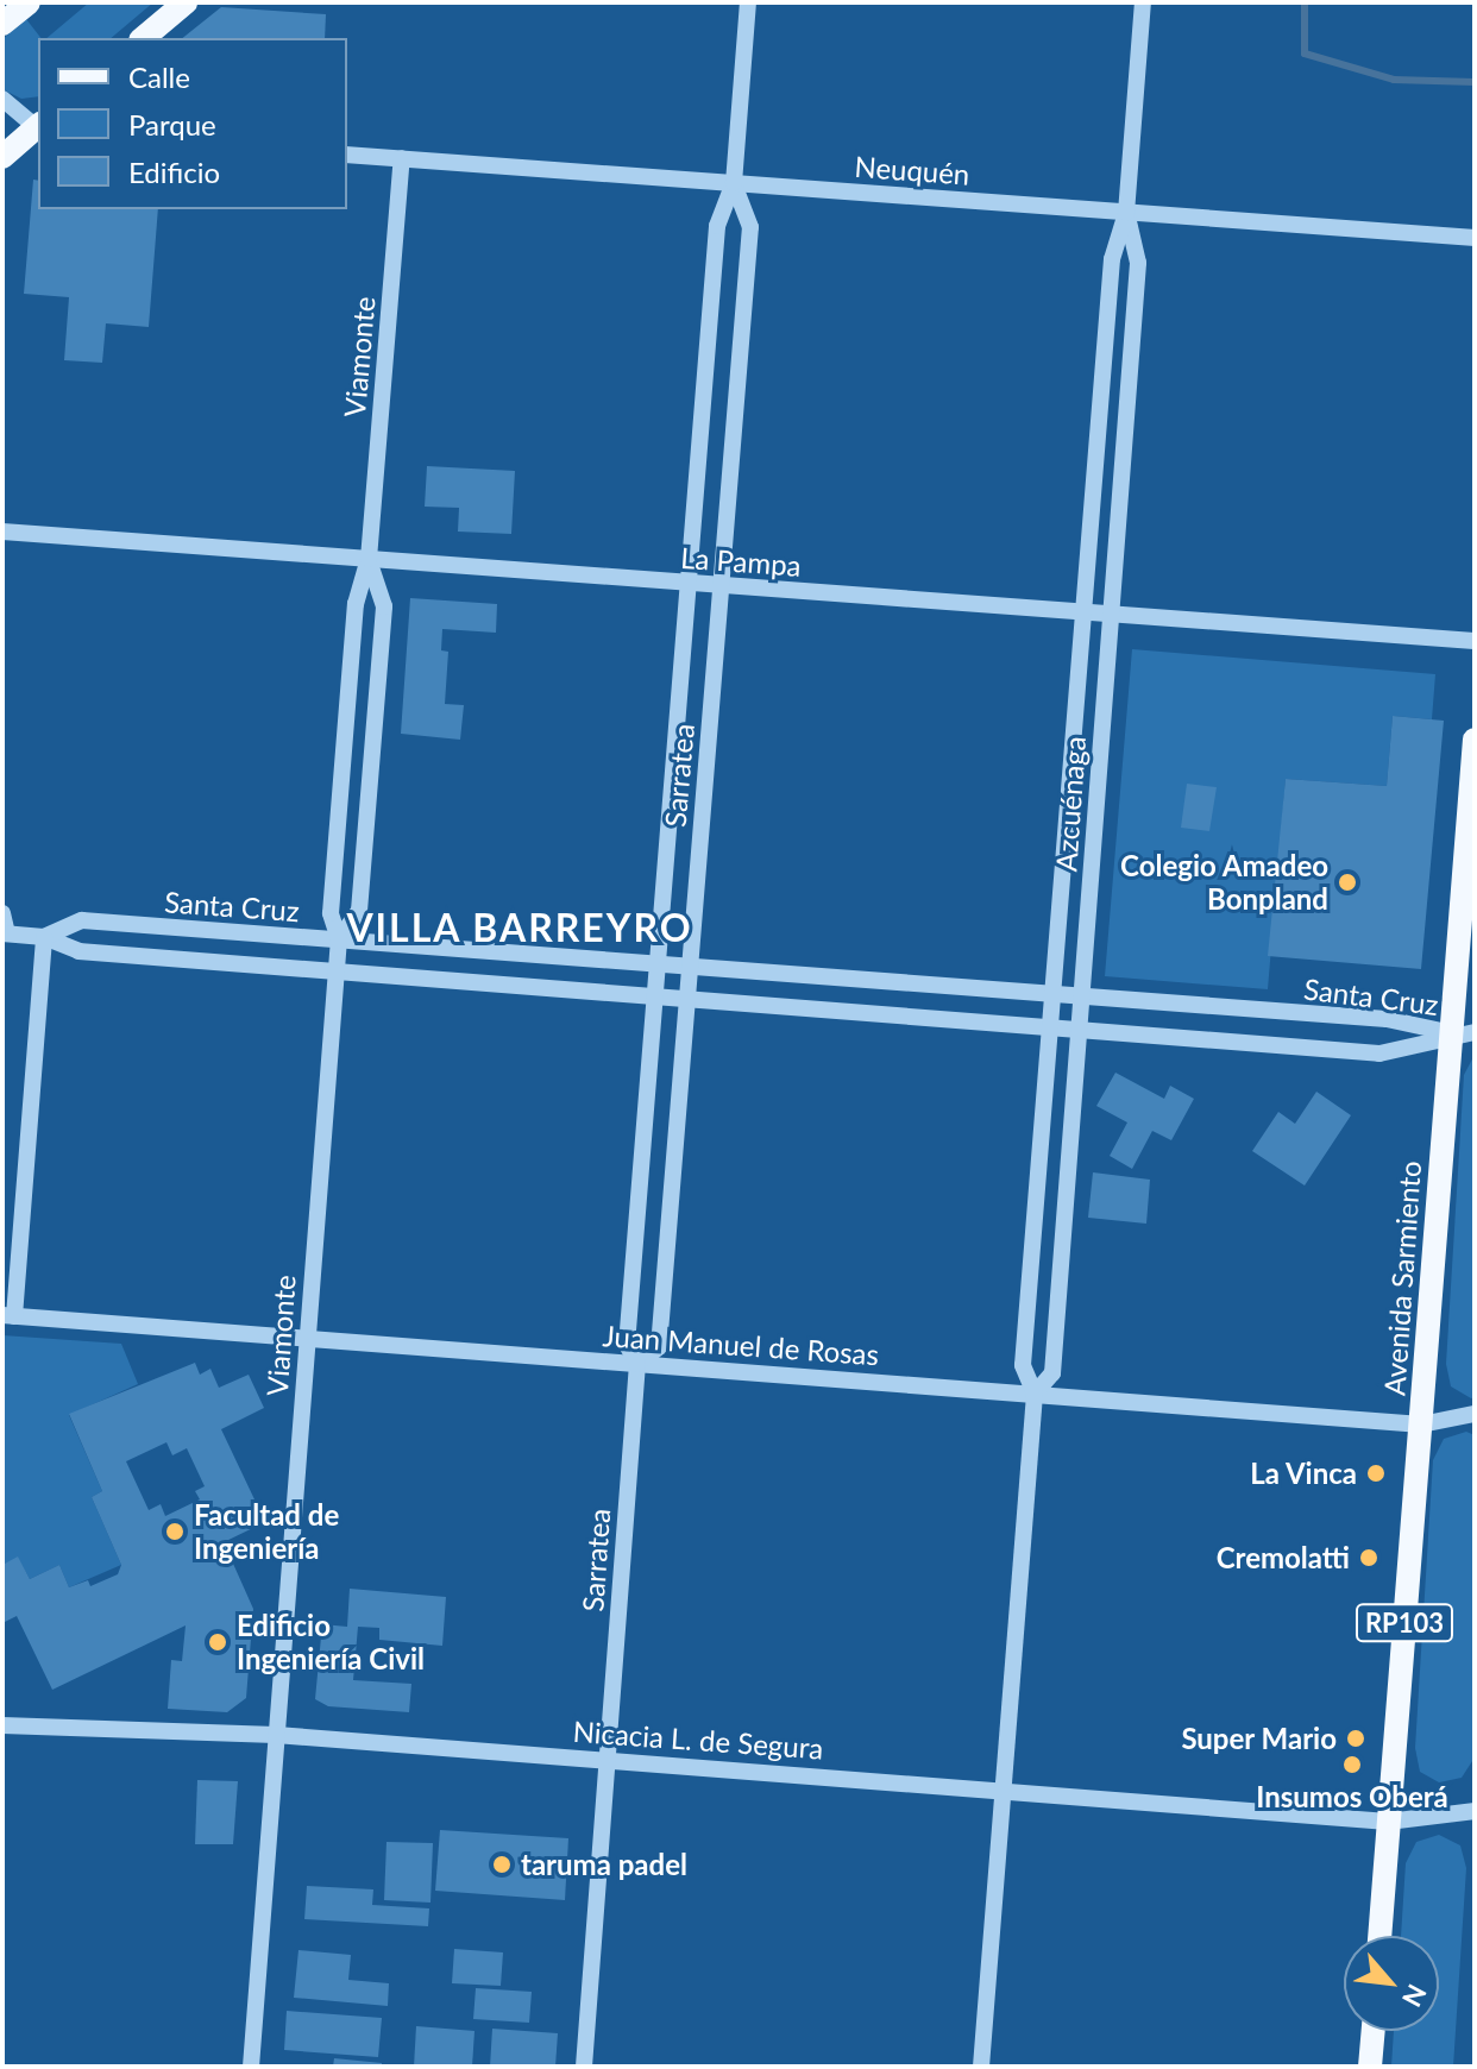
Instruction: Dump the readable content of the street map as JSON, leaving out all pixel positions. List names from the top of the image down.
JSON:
{
  "streets": {
    "main road": ["Avenida Sarmiento", "RP103"],
    "street": [
      "Neuquén",
      "Viamonte",
      "La Pampa",
      "Sarratea",
      "Azcuénaga",
      "Santa Cruz",
      "Juan Manuel de Rosas",
      "Nicacia L. de Segura"
    ]
  },
  "crossings": [
    ["Neuquén", "Viamonte"],
    ["Neuquén", "Sarratea"],
    ["Neuquén", "Azcuénaga"],
    ["Viamonte", "La Pampa"],
    ["Viamonte", "Santa Cruz"],
    ["Viamonte", "Juan Manuel de Rosas"],
    ["Viamonte", "Nicacia L. de Segura"],
    ["La Pampa", "Sarratea"],
    ["La Pampa", "Azcuénaga"],
    ["Sarratea", "Santa Cruz"],
    ["Sarratea", "Juan Manuel de Rosas"],
    ["Sarratea", "Nicacia L. de Segura"],
    ["Azcuénaga", "Santa Cruz"],
    ["Azcuénaga", "Juan Manuel de Rosas"],
    ["Azcuénaga", "Nicacia L. de Segura"],
    ["Santa Cruz", "Avenida Sarmiento"],
    ["Avenida Sarmiento", "Juan Manuel de Rosas"],
    ["Avenida Sarmiento", "RP103"],
    ["Avenida Sarmiento", "Nicacia L. de Segura"],
    ["RP103", "Nicacia L. de Segura"]
  ],
  "districts": ["VILLA BARREYRO"],
  "places": [
    "Colegio Amadeo Bonpland",
    "La Vinca",
    "Facultad de Ingeniería",
    "Cremolatti",
    "Edificio Ingeniería Civil",
    "Super Mario",
    "Insumos Oberá",
    "taruma padel"
  ],
  "legend": ["Calle", "Parque", "Edificio"],
  "north": "bottom right"
}
